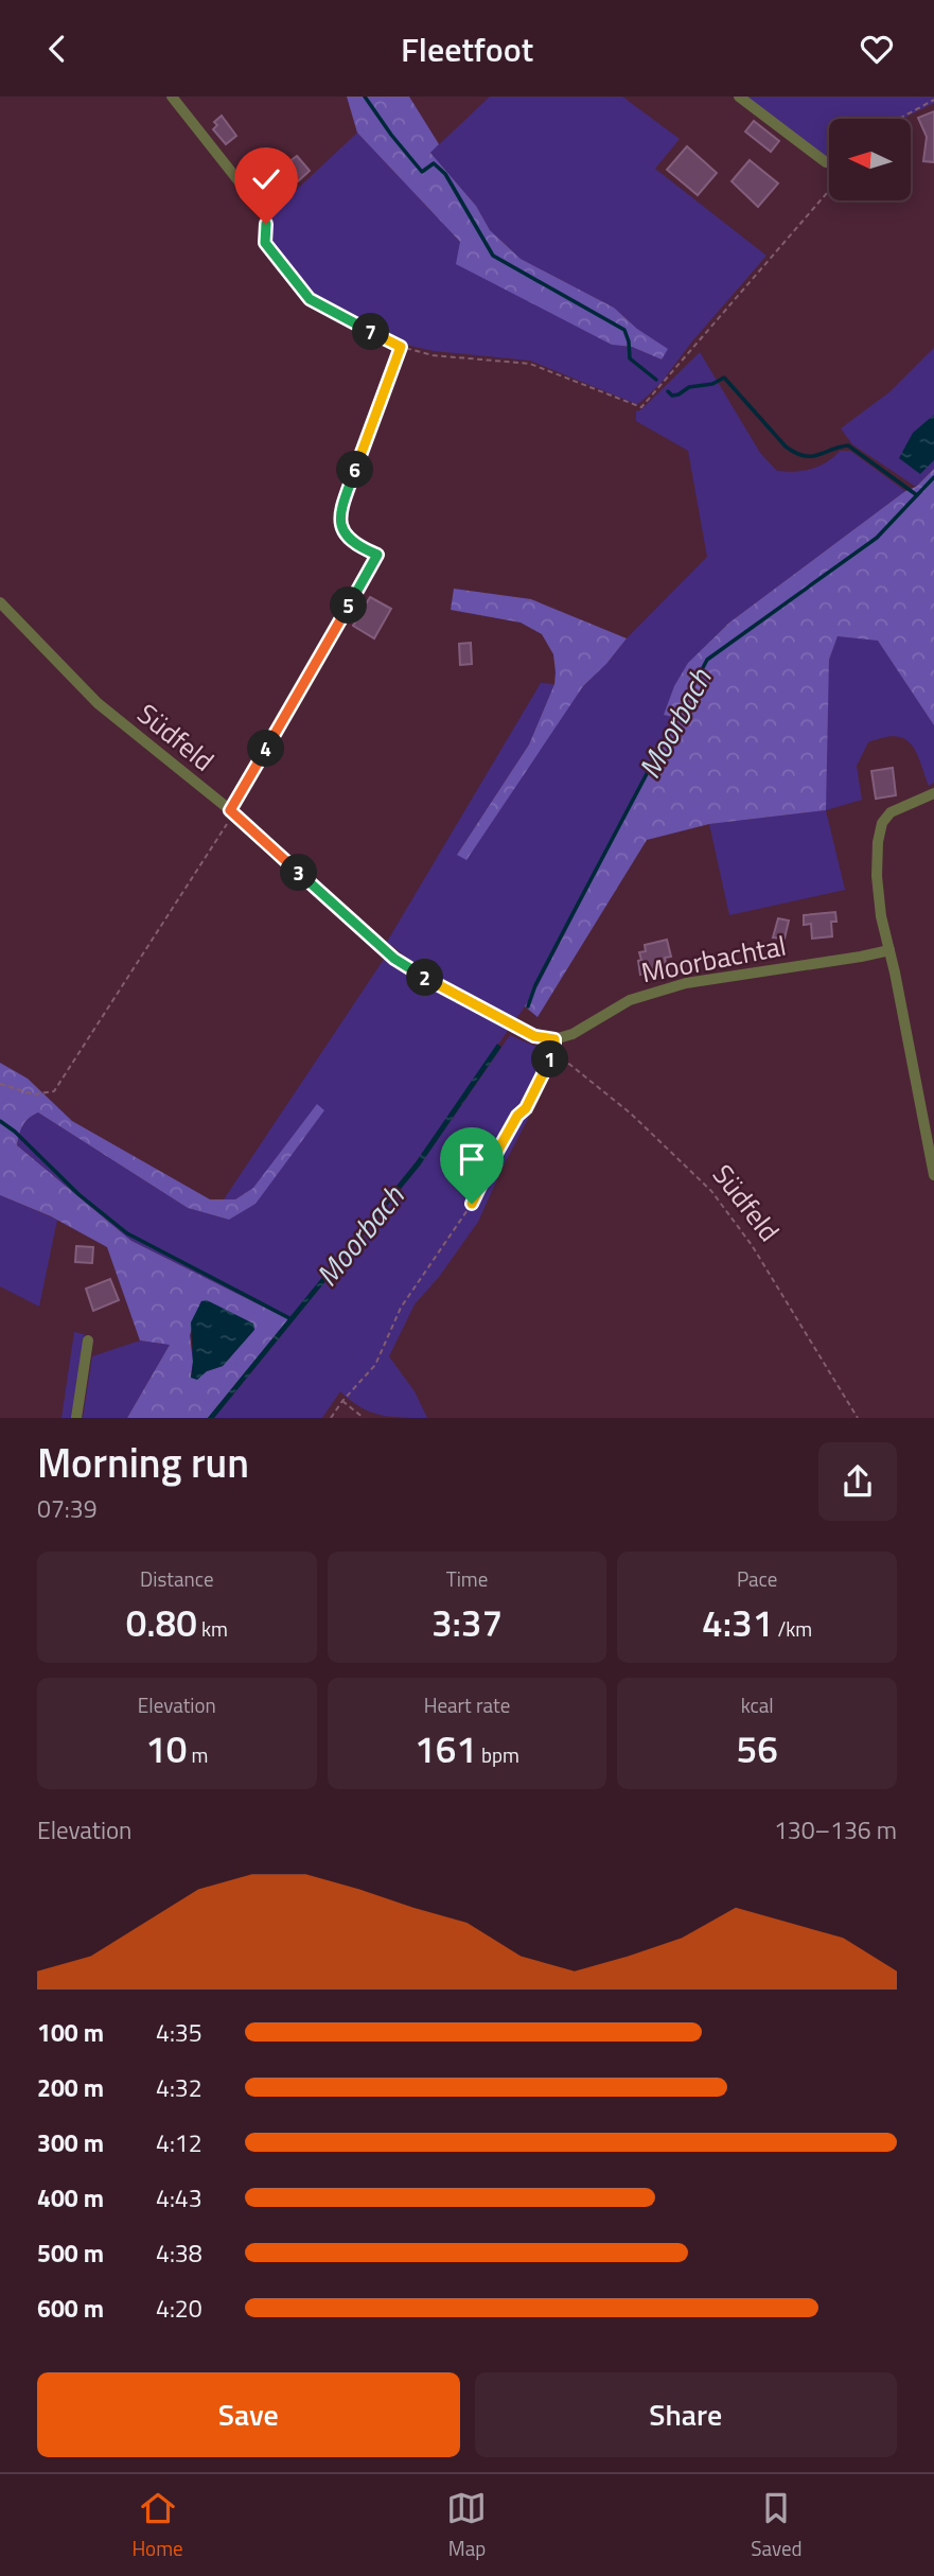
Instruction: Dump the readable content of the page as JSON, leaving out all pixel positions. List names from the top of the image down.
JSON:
{
  "streets": {
    "street": ["Südfeld", "Moorbachtal"]
  },
  "crossings": [
    ["Südfeld", "Moorbachtal"]
  ],
  "water": ["Moorbach"],
  "north": "left",
  "page": {
    "header": "Fleetfoot",
    "pins": [
      "7",
      "6",
      "5",
      "4",
      "3",
      "2",
      "1"
    ],
    "heading": ["Morning run", "07:39"],
    "stats": [
      ["Distance", "0.80 km"],
      ["Time", "3:37"],
      ["Pace", "4:31 /km"],
      ["Elevation", "10 m"],
      ["Heart rate", "161 bpm"],
      ["kcal", "56"]
    ],
    "chart": ["Elevation", "130–136 m"],
    "list": [
      {
        "name": "100 m",
        "note": "4:35"
      },
      {
        "name": "200 m",
        "note": "4:32"
      },
      {
        "name": "300 m",
        "note": "4:12"
      },
      {
        "name": "400 m",
        "note": "4:43"
      },
      {
        "name": "500 m",
        "note": "4:38"
      },
      {
        "name": "600 m",
        "note": "4:20"
      }
    ],
    "buttons": ["Save", "Share"],
    "tabs": ["Home", "Map", "Saved"]
  }
}
